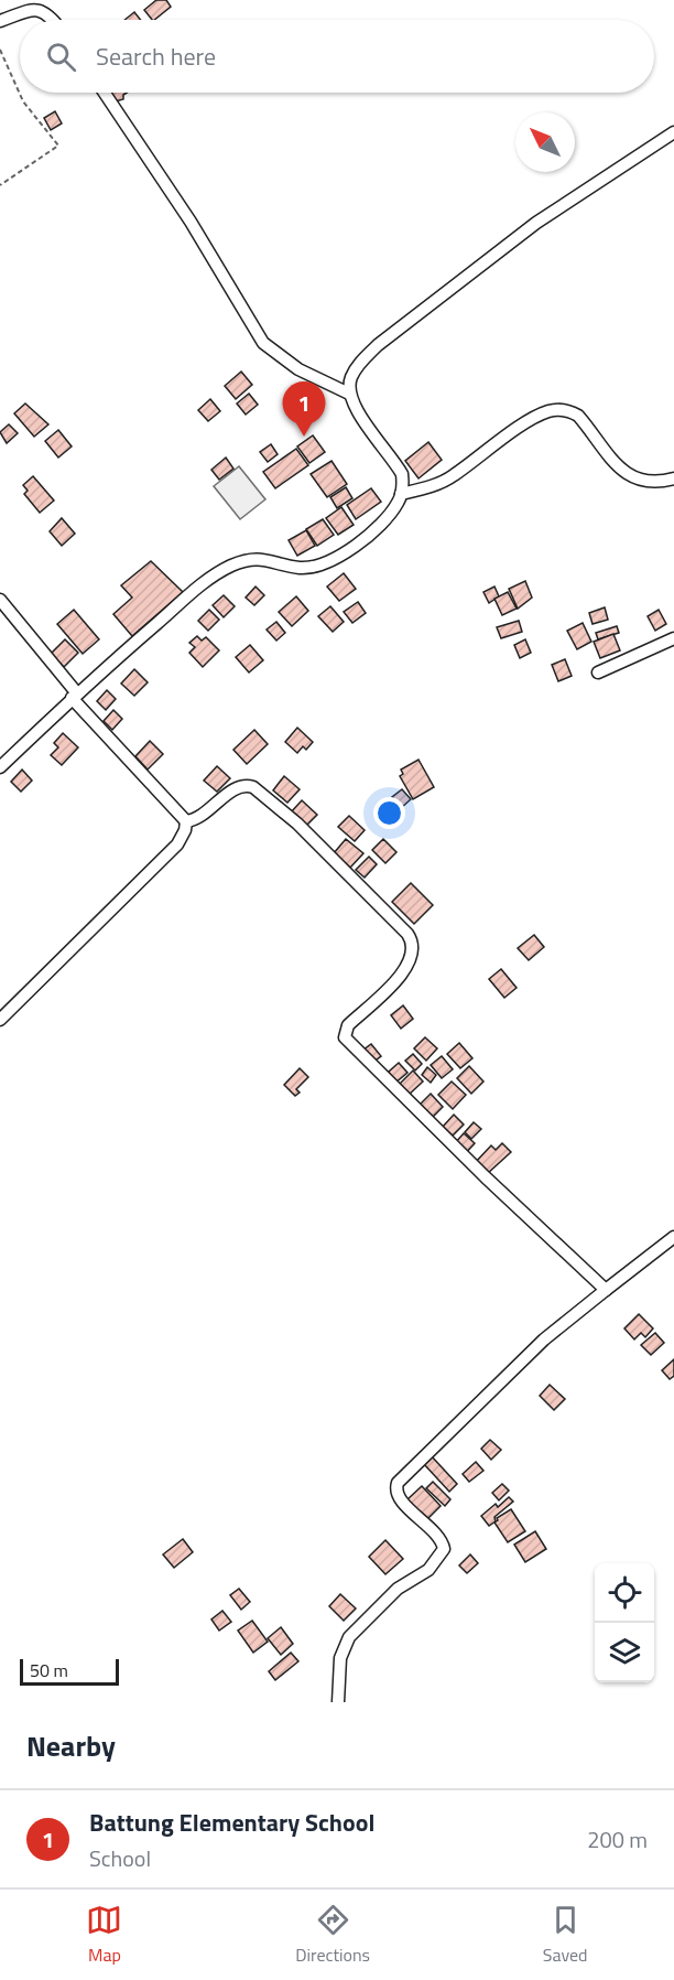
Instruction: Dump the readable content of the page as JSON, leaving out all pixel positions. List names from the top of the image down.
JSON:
{
  "scale_bar": "50 m",
  "north": "top left",
  "page": {
    "search": "Search here",
    "pins": "1",
    "scale": "50 m",
    "heading": "Nearby",
    "list": [
      {
        "mark": "1",
        "name": "Battung Elementary School",
        "note": "School",
        "value": "200 m"
      }
    ],
    "nav": ["Map", "Directions", "Saved"]
  }
}
